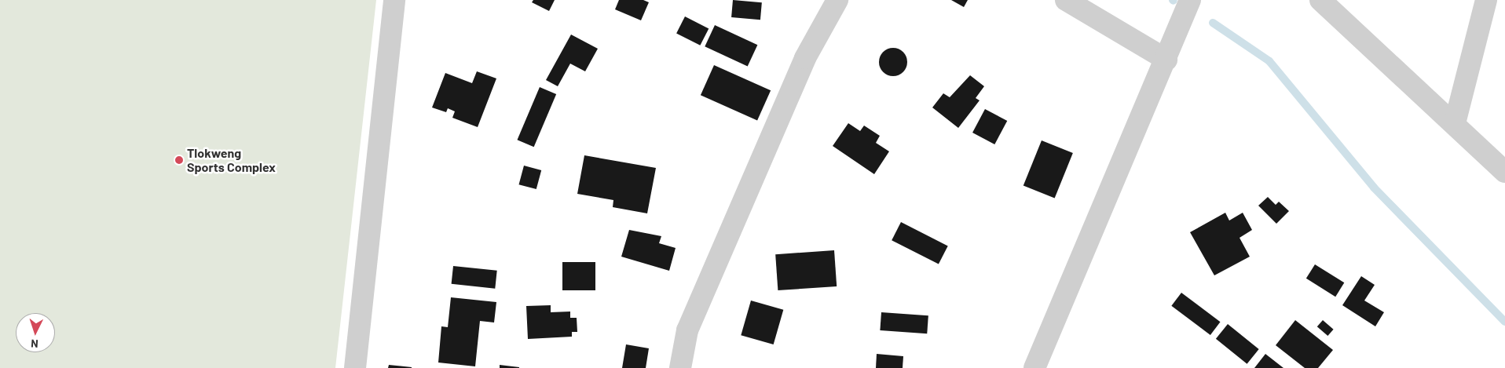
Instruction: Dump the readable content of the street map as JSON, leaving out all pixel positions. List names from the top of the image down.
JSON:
{
  "places": ["Tlokweng Sports Complex"],
  "north": "bottom"
}
